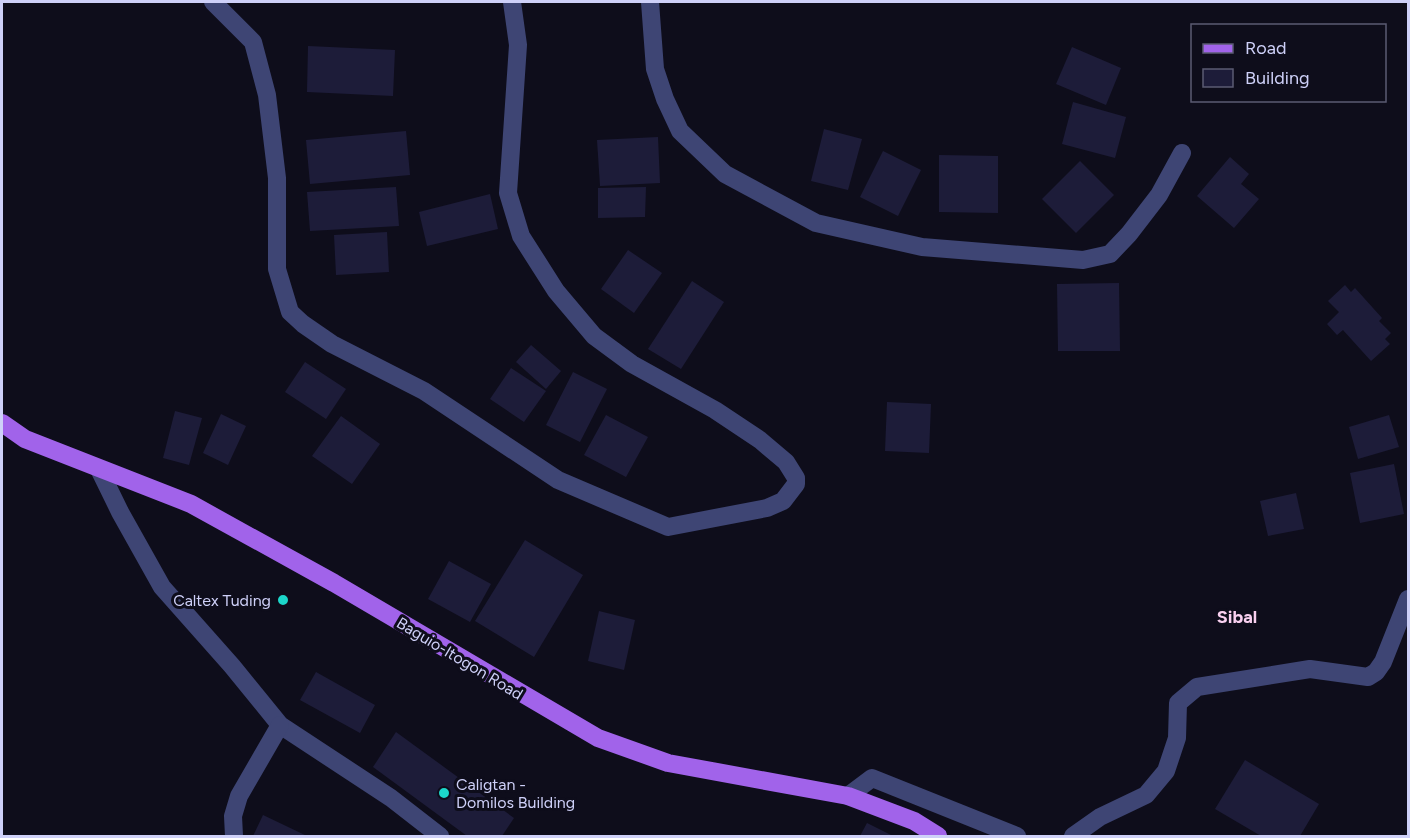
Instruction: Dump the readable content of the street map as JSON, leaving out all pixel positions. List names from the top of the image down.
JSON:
{
  "streets": {
    "main road": ["Baguio-Itogon Road"]
  },
  "districts": ["Sibal"],
  "places": ["Caltex Tuding", "Caligtan - Domilos Building"],
  "legend": ["Road", "Building"]
}
